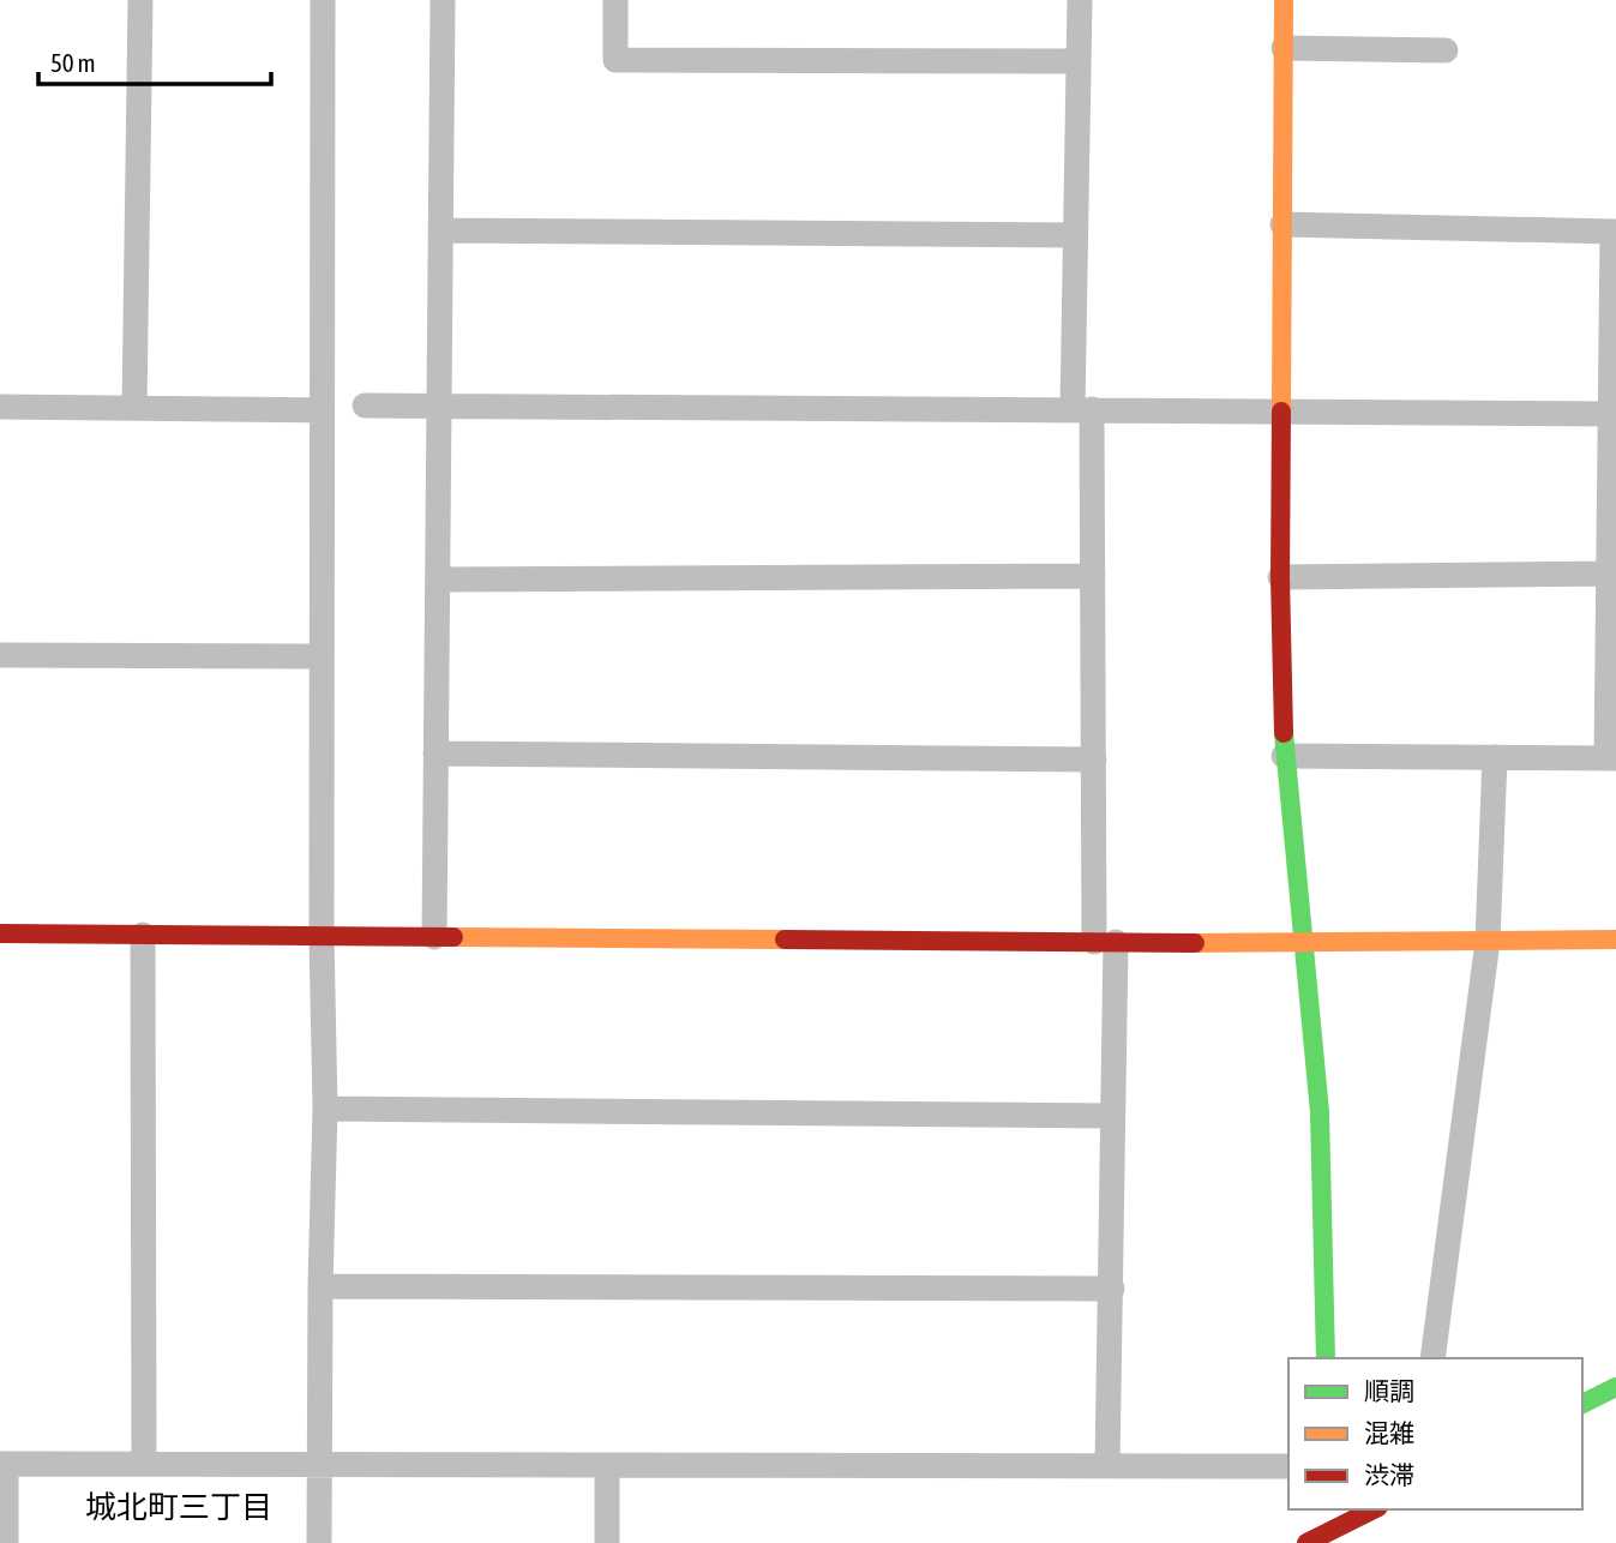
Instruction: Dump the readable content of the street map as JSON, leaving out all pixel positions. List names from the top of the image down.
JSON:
{
  "districts": ["城北町三丁目"],
  "legend": ["順調", "混雑", "渋滞"],
  "scale_bar": "50 m"
}
